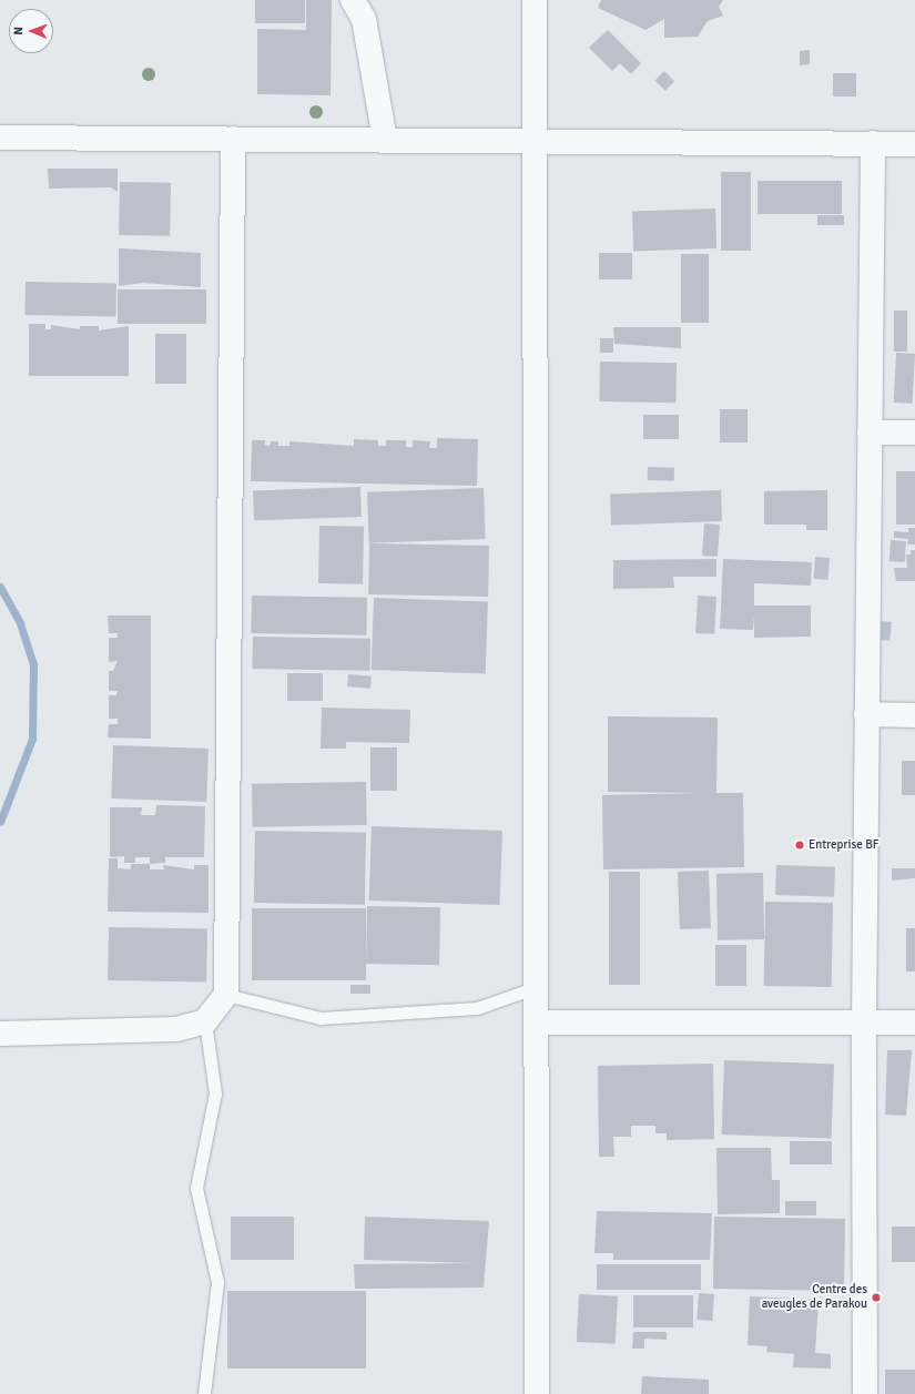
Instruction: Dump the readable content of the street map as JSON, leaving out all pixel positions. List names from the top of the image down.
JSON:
{
  "places": ["Entreprise BF", "Centre des aveugles de Parakou"],
  "north": "left"
}
